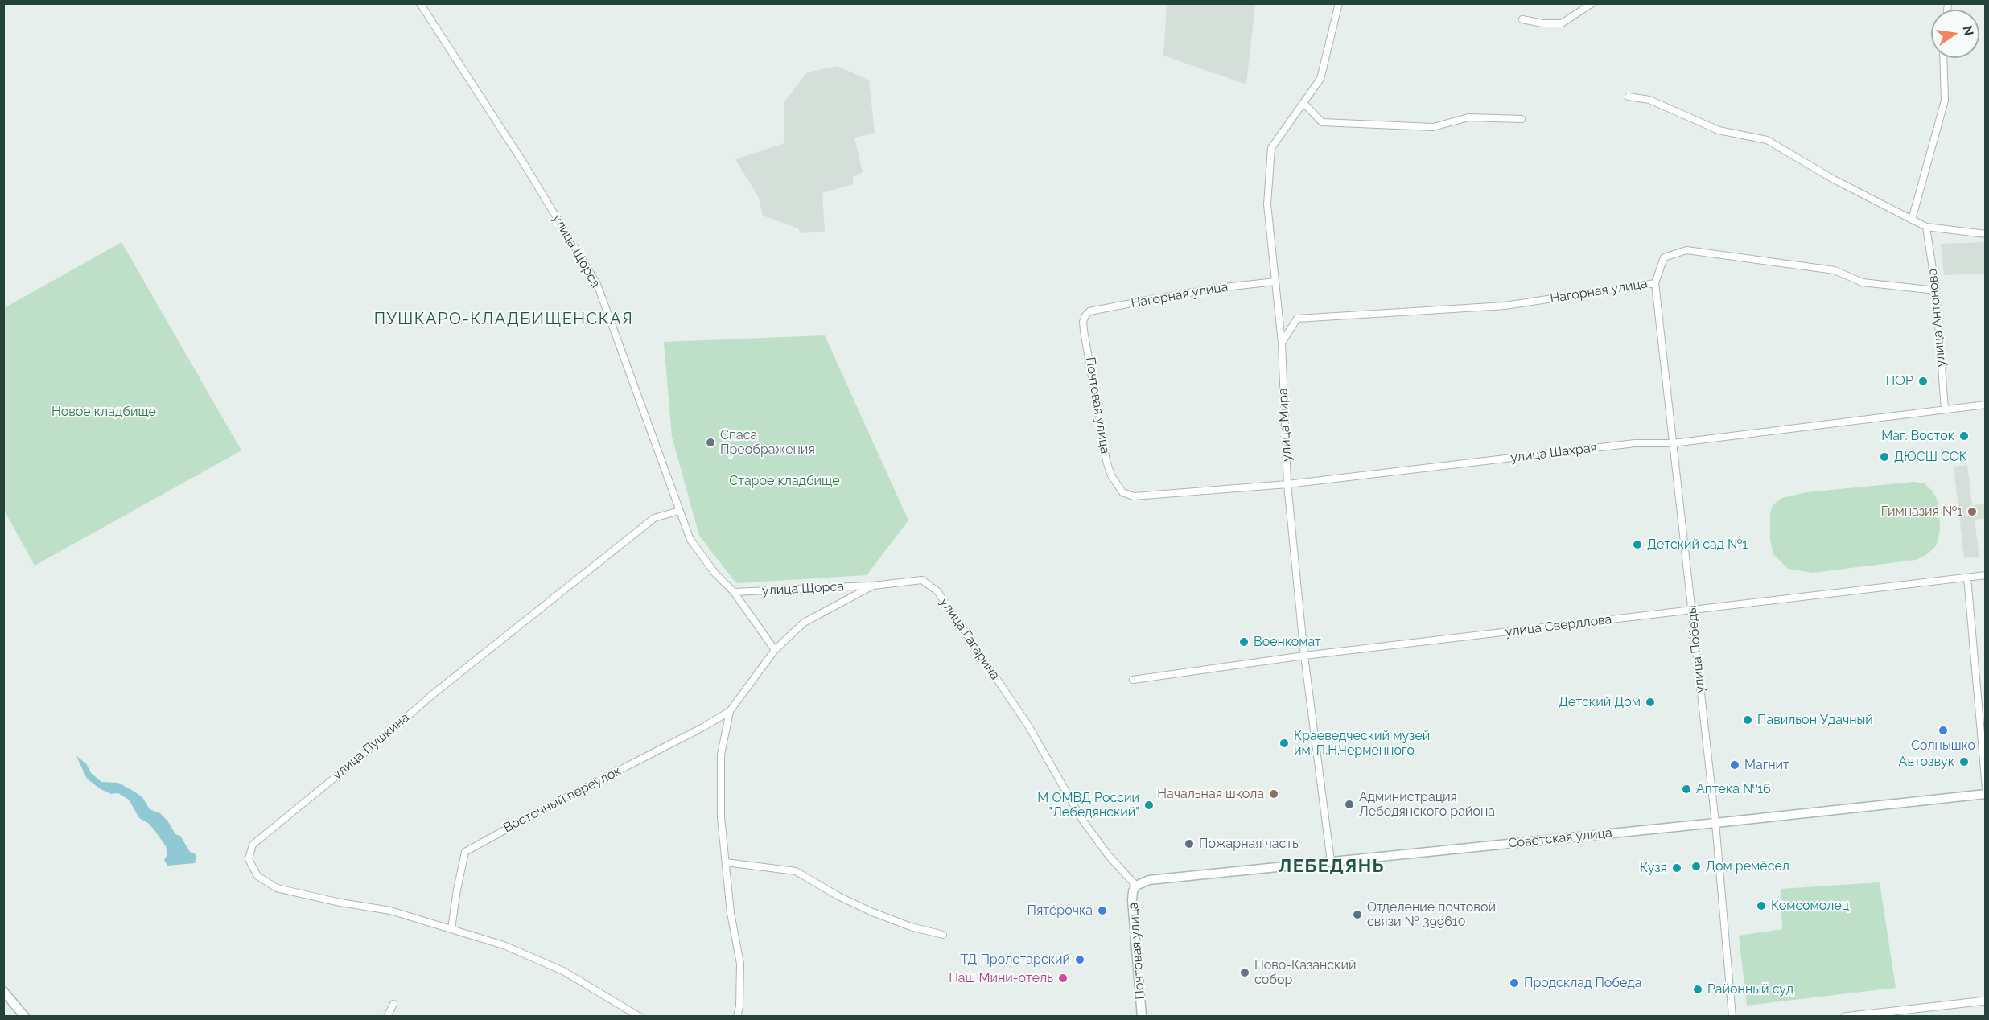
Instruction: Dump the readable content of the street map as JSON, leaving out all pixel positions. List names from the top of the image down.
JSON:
{
  "streets": {
    "main road": ["Почтовая улица", "Советская улица"],
    "street": [
      "улица Щорса",
      "Нагорная улица",
      "улица Антонова",
      "улица Мира",
      "улица Шахрая",
      "улица Свердлова",
      "улица Гагарина",
      "улица Победы",
      "улица Пушкина",
      "Восточный переулок"
    ]
  },
  "crossings": [
    ["улица Щорса", "улица Гагарина"],
    ["улица Щорса", "улица Пушкина"],
    ["Нагорная улица", "улица Антонова"],
    ["Нагорная улица", "Почтовая улица"],
    ["Нагорная улица", "улица Мира"],
    ["Нагорная улица", "улица Победы"],
    ["улица Антонова", "улица Шахрая"],
    ["Почтовая улица", "улица Шахрая"],
    ["Почтовая улица", "улица Гагарина"],
    ["Почтовая улица", "Советская улица"],
    ["улица Мира", "улица Шахрая"],
    ["улица Мира", "улица Свердлова"],
    ["улица Мира", "Советская улица"],
    ["улица Шахрая", "улица Победы"],
    ["улица Свердлова", "улица Победы"],
    ["улица Гагарина", "Восточный переулок"],
    ["улица Гагарина", "Советская улица"],
    ["улица Победы", "Советская улица"],
    ["улица Пушкина", "Восточный переулок"]
  ],
  "districts": ["ПУШКАРО-КЛАДБИЩЕНСКАЯ", "ЛЕБЕДЯНЬ"],
  "parks": ["Новое кладбище", "Старое кладбище"],
  "places": [
    "ПФР",
    "Маг. Восток",
    "Спаса Преображения",
    "ДЮСШ СОК",
    "Гимназия №1",
    "Детский сад №1",
    "Военкомат",
    "Детский Дом",
    "Павильон Удачный",
    "Солнышко",
    "Краеведческий музей им. П.Н.Черменного",
    "Автозвук",
    "Магнит",
    "Аптека №16",
    "Начальная школа",
    "Администрация Лебедянского района",
    "М ОМВД России \"Лебедянский\"",
    "Пожарная часть",
    "Дом ремёсел",
    "Кузя",
    "Комсомолец",
    "Пятёрочка",
    "Отделение почтовой связи № 399610",
    "ТД Пролетарский",
    "Ново-Казанский собор",
    "Наш Мини-отель",
    "Продсклад Победа",
    "Районный суд"
  ],
  "north": "right"
}
